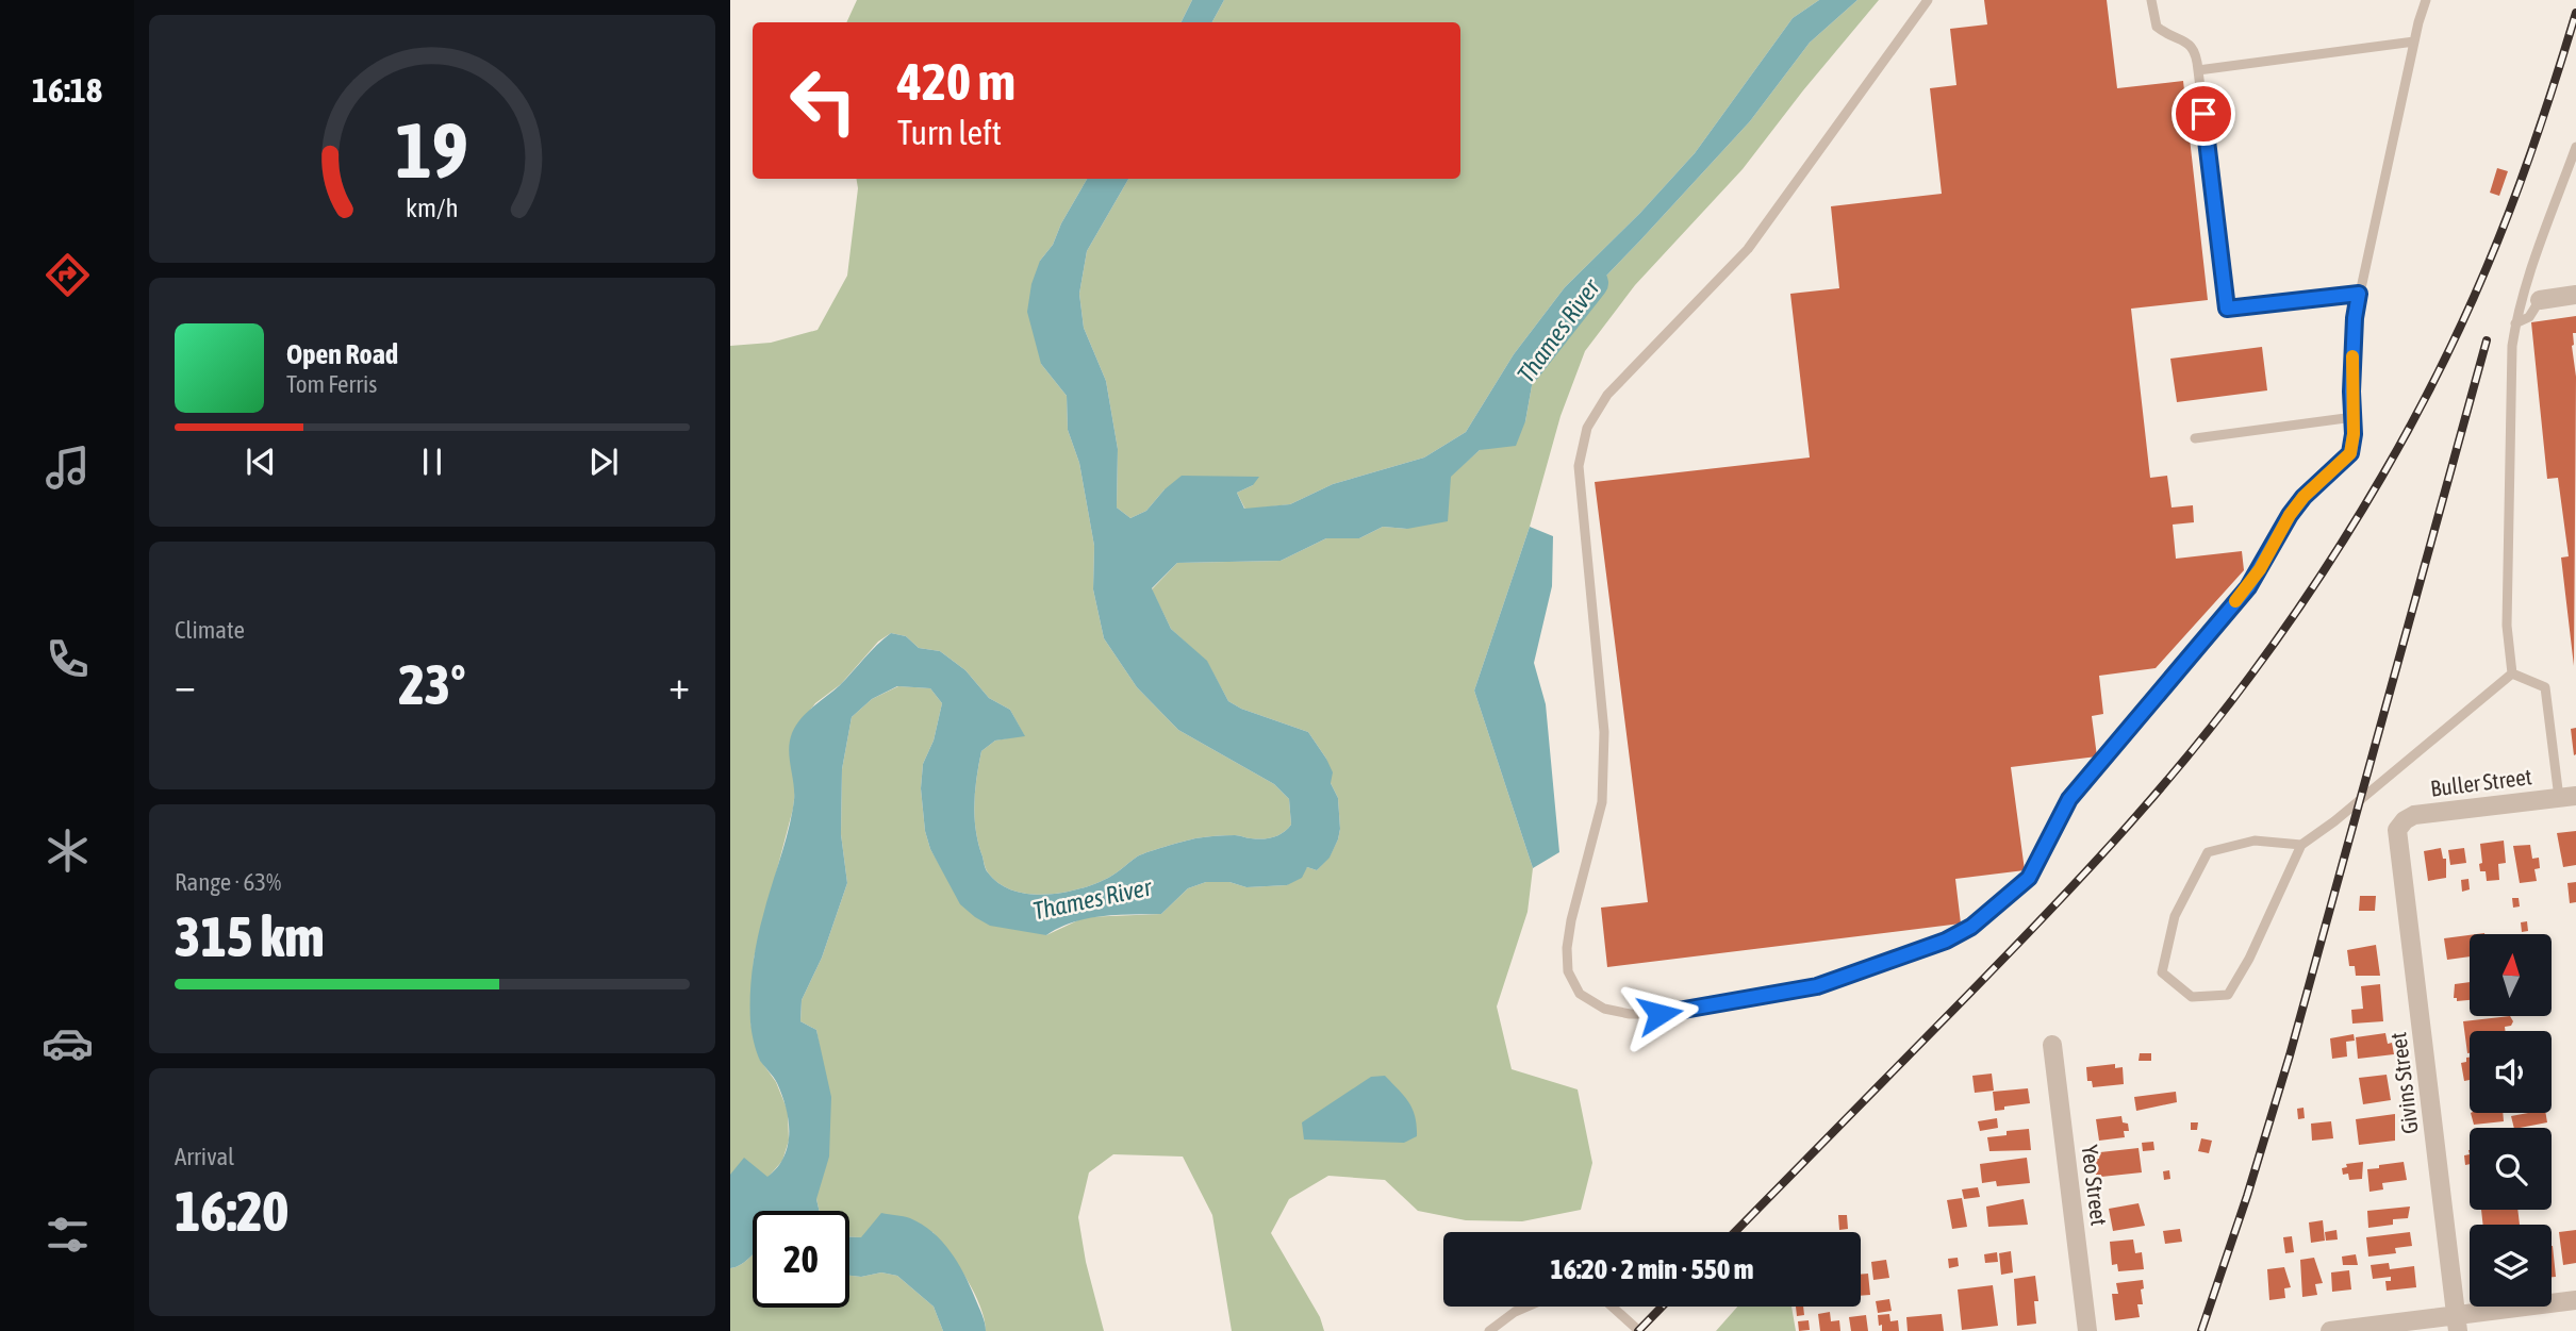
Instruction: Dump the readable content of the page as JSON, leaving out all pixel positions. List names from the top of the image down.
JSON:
{
  "streets": {
    "street": ["Buller Street", "Givins Street", "Yeo Street"]
  },
  "crossings": [
    ["Buller Street", "Givins Street"]
  ],
  "water": ["Thames River"],
  "north": "top",
  "page": {
    "tabs": "16:18",
    "turn": ["420 m", "Turn left"],
    "song": ["Open Road", "Tom Ferris"],
    "tile": [
      "Climate",
      ["Range · 63%", "315 km"],
      ["Arrival", "16:20"]
    ],
    "heat": ["−", "23°", "+"],
    "limit": "20",
    "trip": "16:20 · 2 min · 550 m",
    "gauge": ["19", "km/h"]
  }
}
